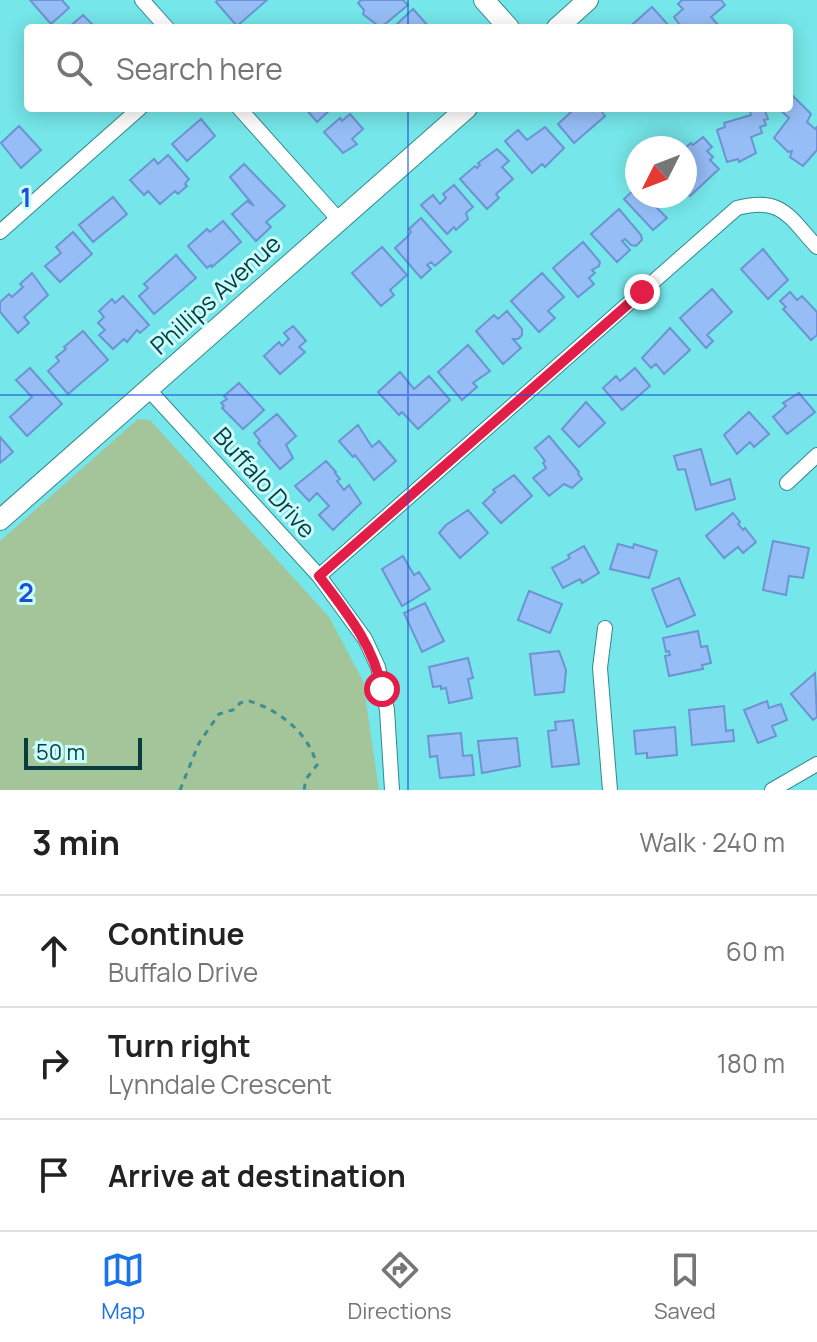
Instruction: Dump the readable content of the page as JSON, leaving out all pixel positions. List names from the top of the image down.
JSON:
{
  "streets": {
    "street": ["Phillips Avenue", "Buffalo Drive"]
  },
  "crossings": [
    ["Phillips Avenue", "Buffalo Drive"]
  ],
  "scale_bar": "50 m",
  "north": "bottom left",
  "page": {
    "search": "Search here",
    "scale": "50 m",
    "heading": ["3 min", "Walk · 240 m"],
    "list": [
      ["Continue", "Buffalo Drive", "60 m"],
      ["Turn right", "Lynndale Crescent", "180 m"],
      "Arrive at destination"
    ],
    "nav": ["Map", "Directions", "Saved"]
  },
  "grid": {
    "rows": ["1", "2"]
  }
}
